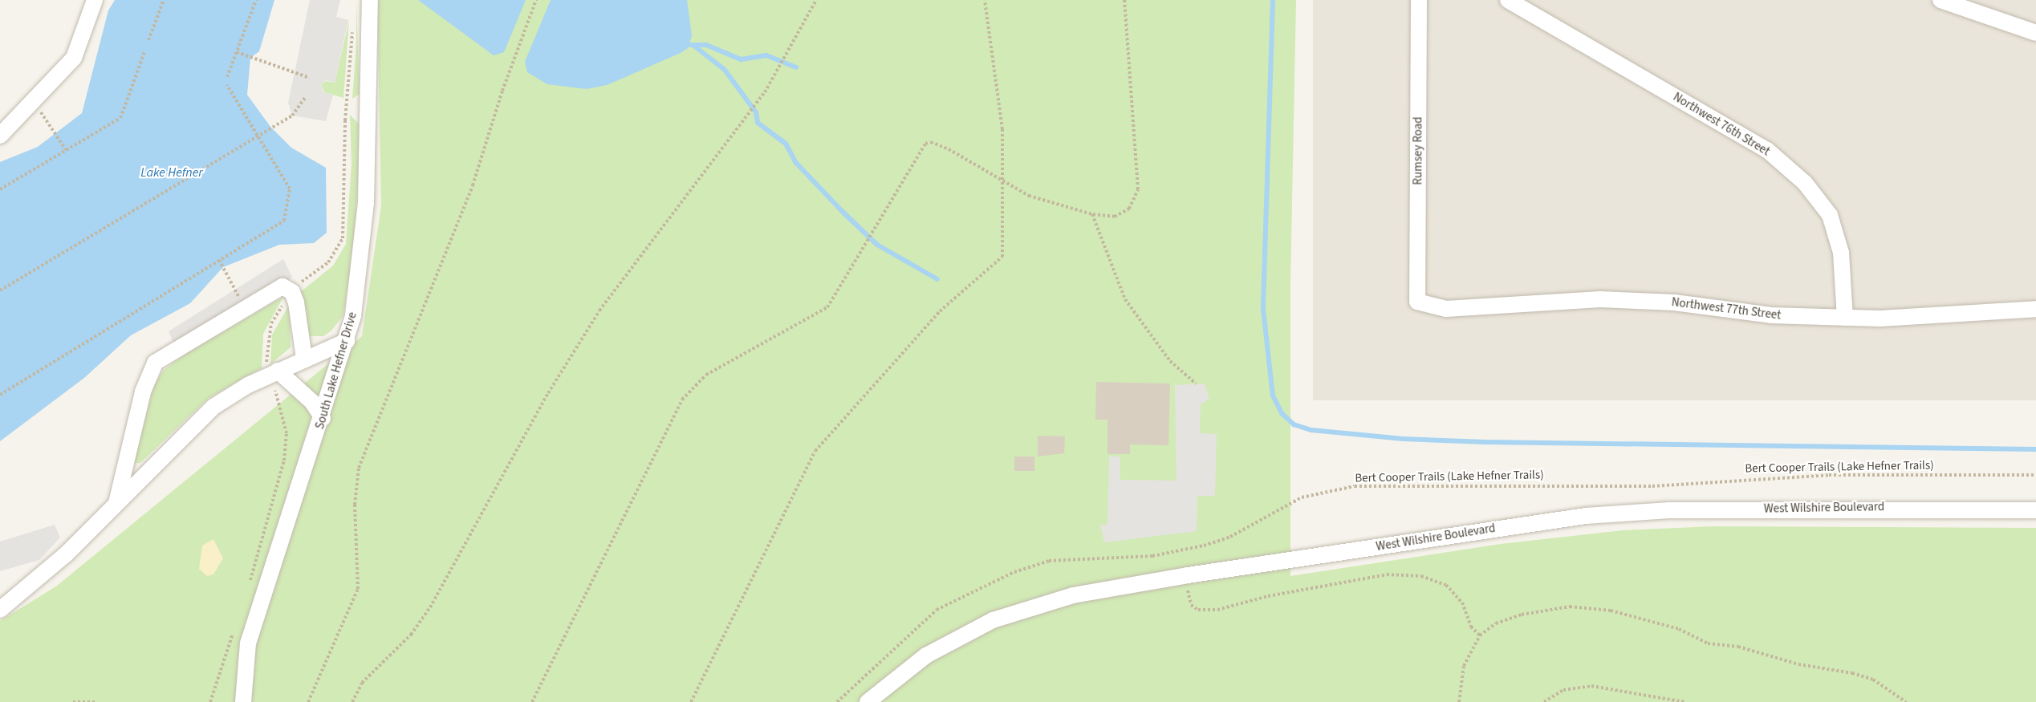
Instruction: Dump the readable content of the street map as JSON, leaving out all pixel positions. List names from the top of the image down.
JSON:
{
  "streets": {
    "street": [
      "Northwest 76th Street",
      "Rumsey Road",
      "Northwest 77th Street",
      "South Lake Hefner Drive",
      "West Wilshire Boulevard"
    ],
    "path": ["Bert Cooper Trails (Lake Hefner Trails)"]
  },
  "crossings": [
    ["Northwest 76th Street", "Northwest 77th Street"],
    ["Rumsey Road", "Northwest 77th Street"]
  ],
  "water": ["Lake Hefner"]
}
